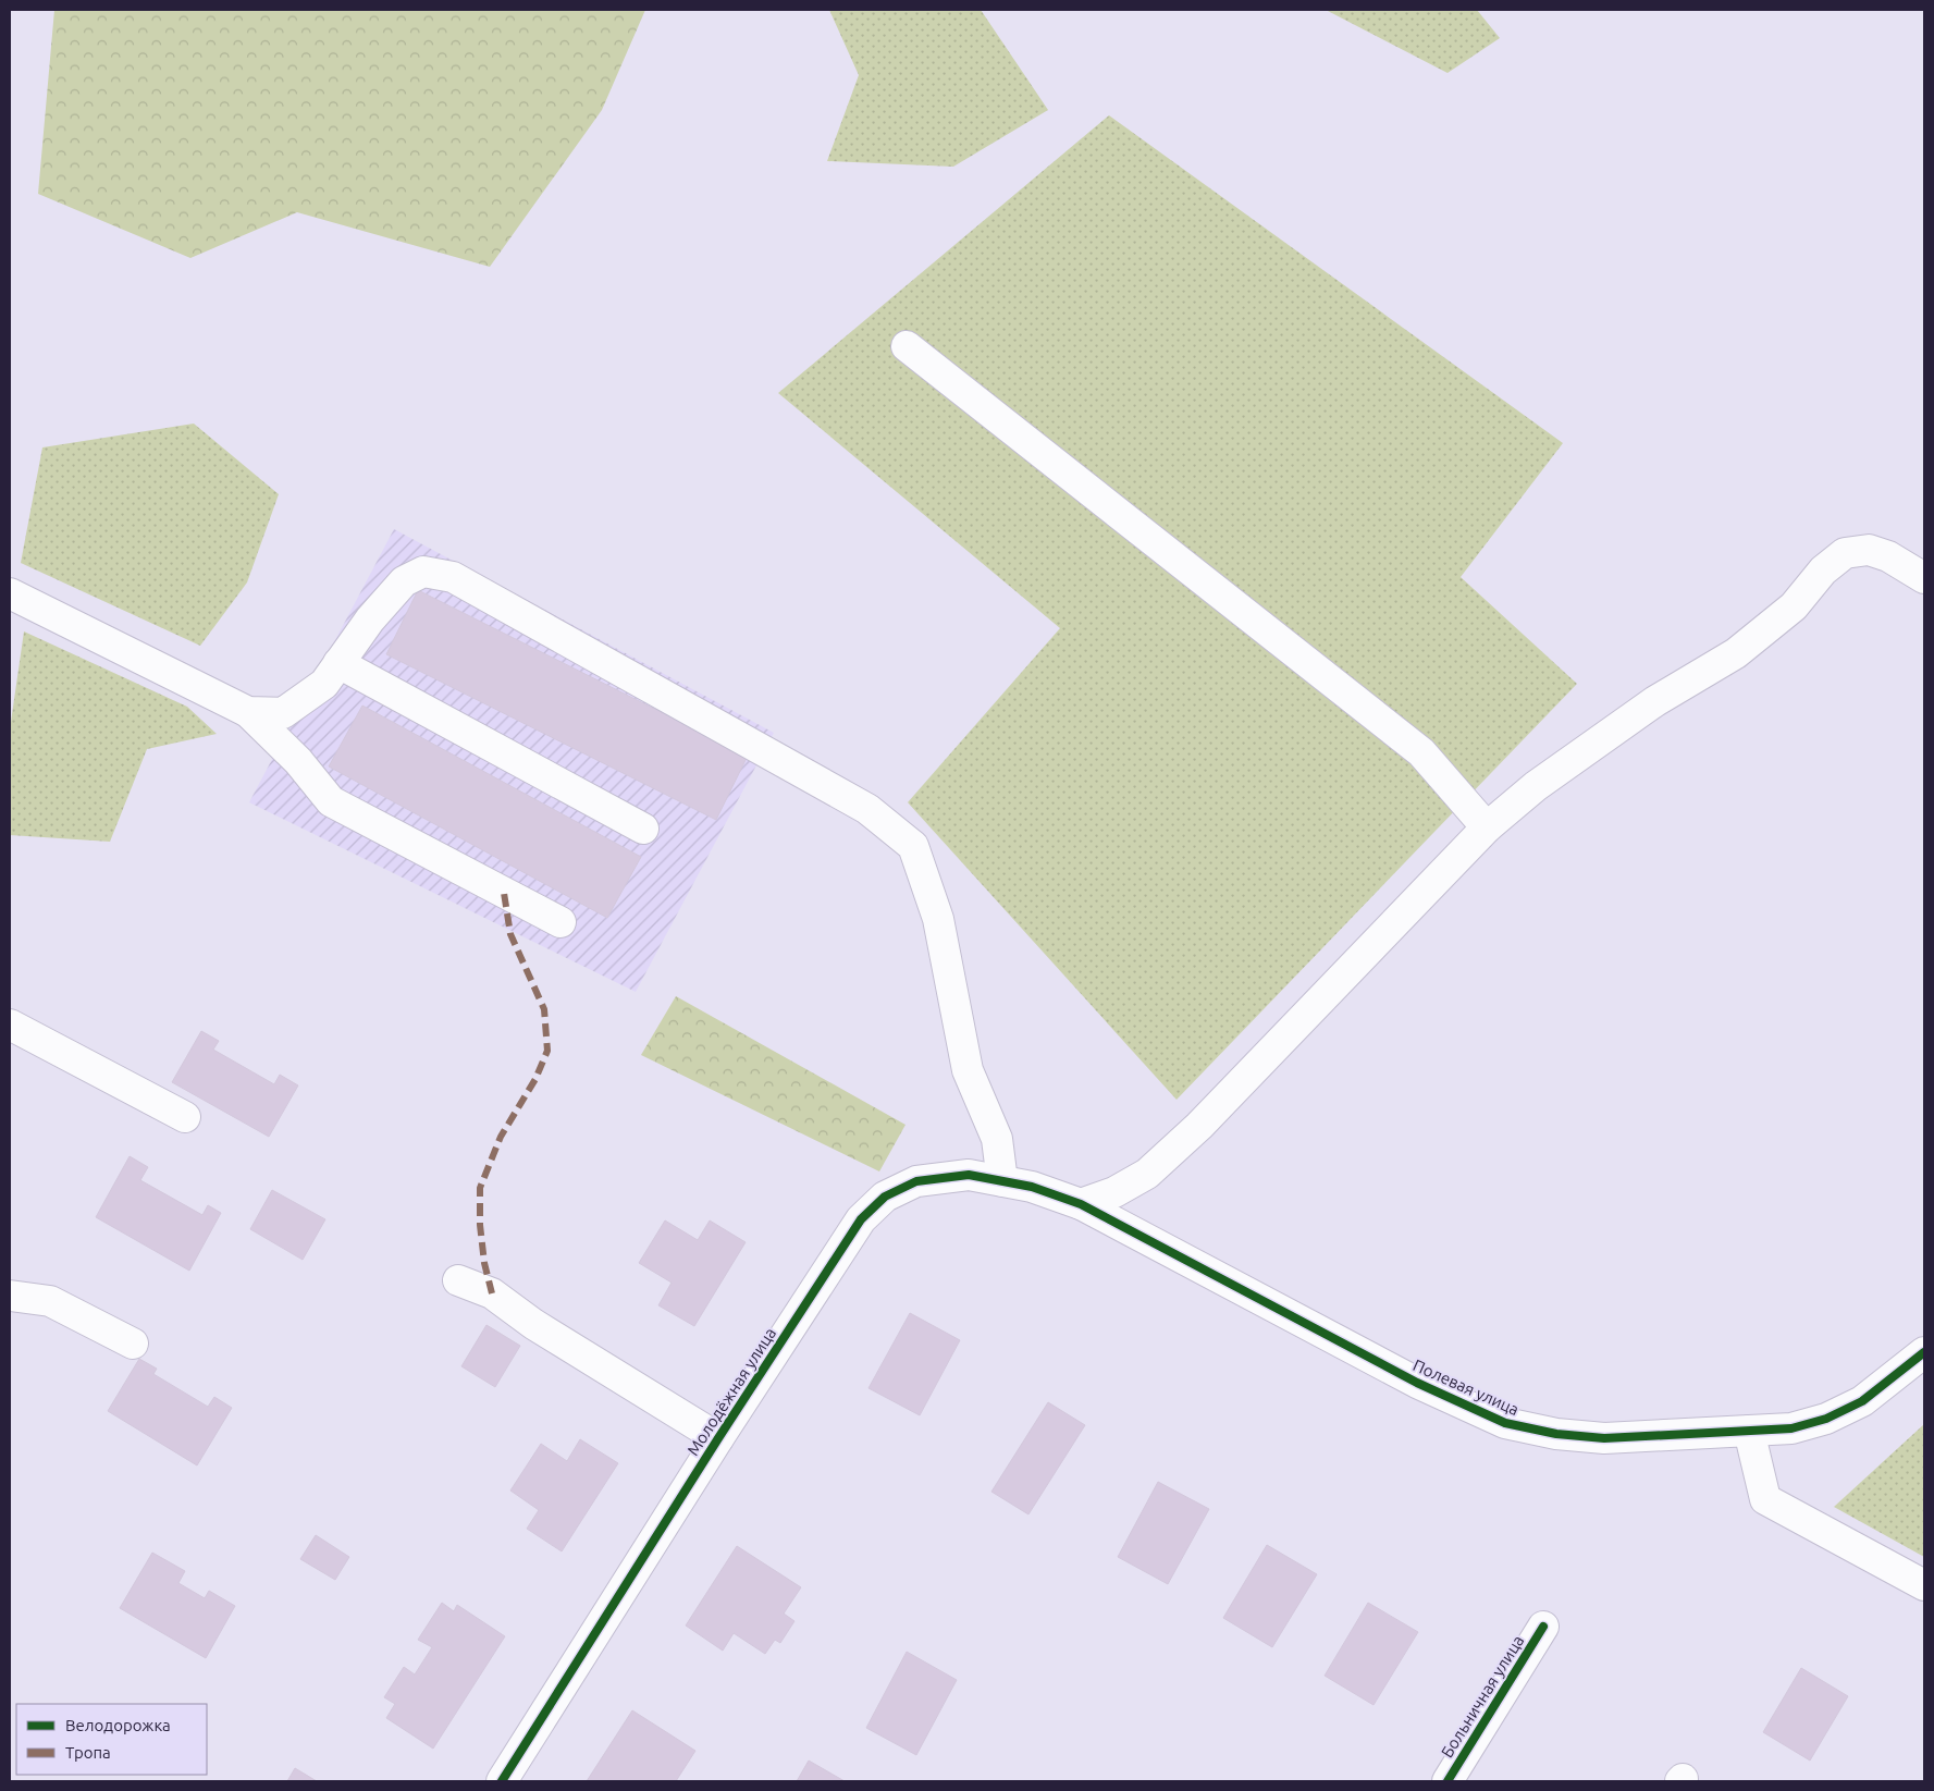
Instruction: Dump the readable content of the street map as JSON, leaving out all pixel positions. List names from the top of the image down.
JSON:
{
  "streets": {
    "street": ["Полевая улица", "Молодёжная улица", "Больничная улица"]
  },
  "crossings": [
    ["Полевая улица", "Молодёжная улица"]
  ],
  "legend": ["Велодорожка", "Тропа"]
}
